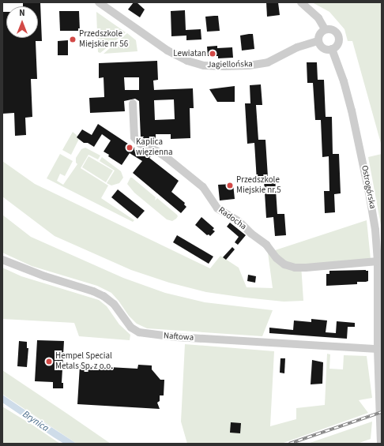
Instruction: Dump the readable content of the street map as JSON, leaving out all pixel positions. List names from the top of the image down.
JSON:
{
  "streets": {
    "street": [
      "Jagiellońska",
      "Ostrogórska",
      "Radocha",
      "Naftowa"
    ]
  },
  "crossings": [
    ["Jagiellońska", "Ostrogórska"],
    ["Ostrogórska", "Radocha"],
    ["Ostrogórska", "Naftowa"]
  ],
  "water": ["Brynica"],
  "places": [
    "Przedszkole Miejskie nr 56",
    "Lewiatan",
    "Kaplica więzienna",
    "Przedszkole Miejskie nr.5",
    "Hempel Special Metals Sp. z o.o."
  ],
  "north": "top"
}
